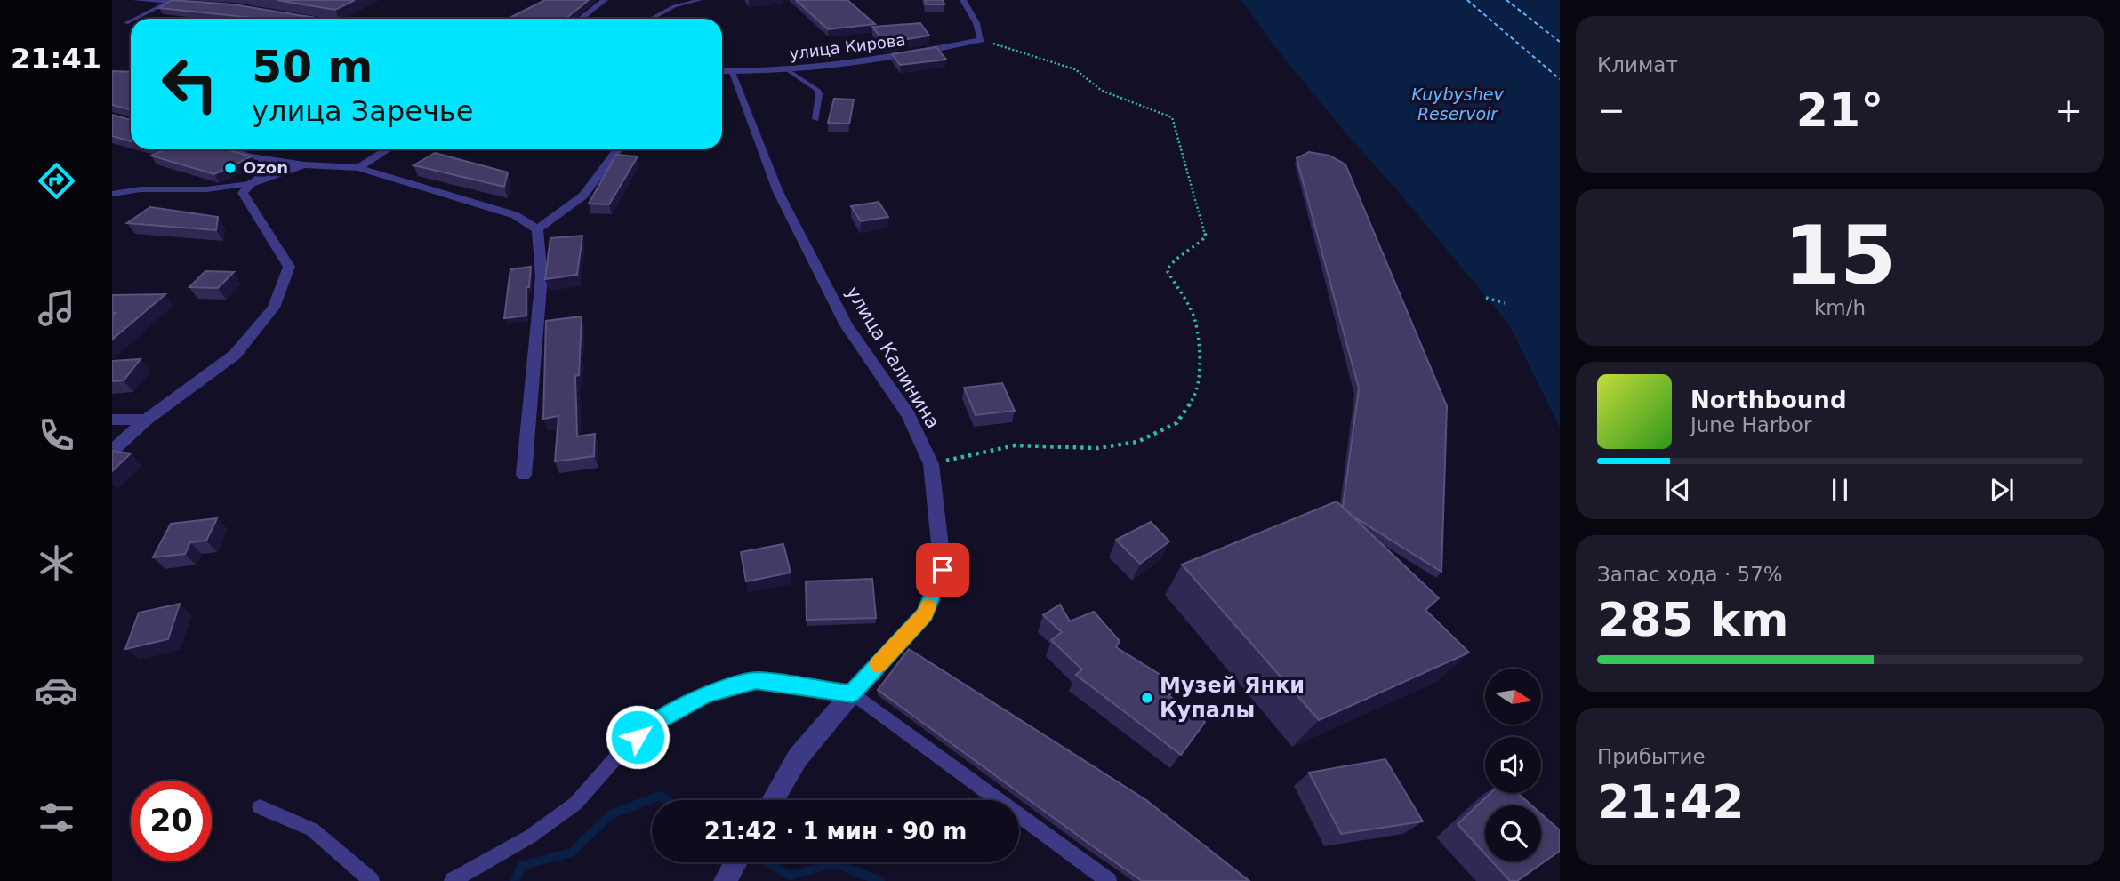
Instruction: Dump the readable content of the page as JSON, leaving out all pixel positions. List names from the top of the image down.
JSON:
{
  "streets": {
    "street": ["улица Кирова", "улица Калинина"]
  },
  "crossings": [
    ["улица Кирова", "улица Калинина"]
  ],
  "water": ["Kuybyshev Reservoir"],
  "places": ["Ozon", "Музей Янки Купалы"],
  "north": "right",
  "page": {
    "tabs": "21:41",
    "tile": [
      "Климат",
      ["15", "km/h"],
      ["Запас хода · 57%", "285 km"],
      ["Прибытие", "21:42"]
    ],
    "turn": ["50 m", "улица Заречье"],
    "heat": ["−", "21°", "+"],
    "song": ["Northbound", "June Harbor"],
    "limit": "20",
    "trip": "21:42 · 1 мин · 90 m"
  }
}
